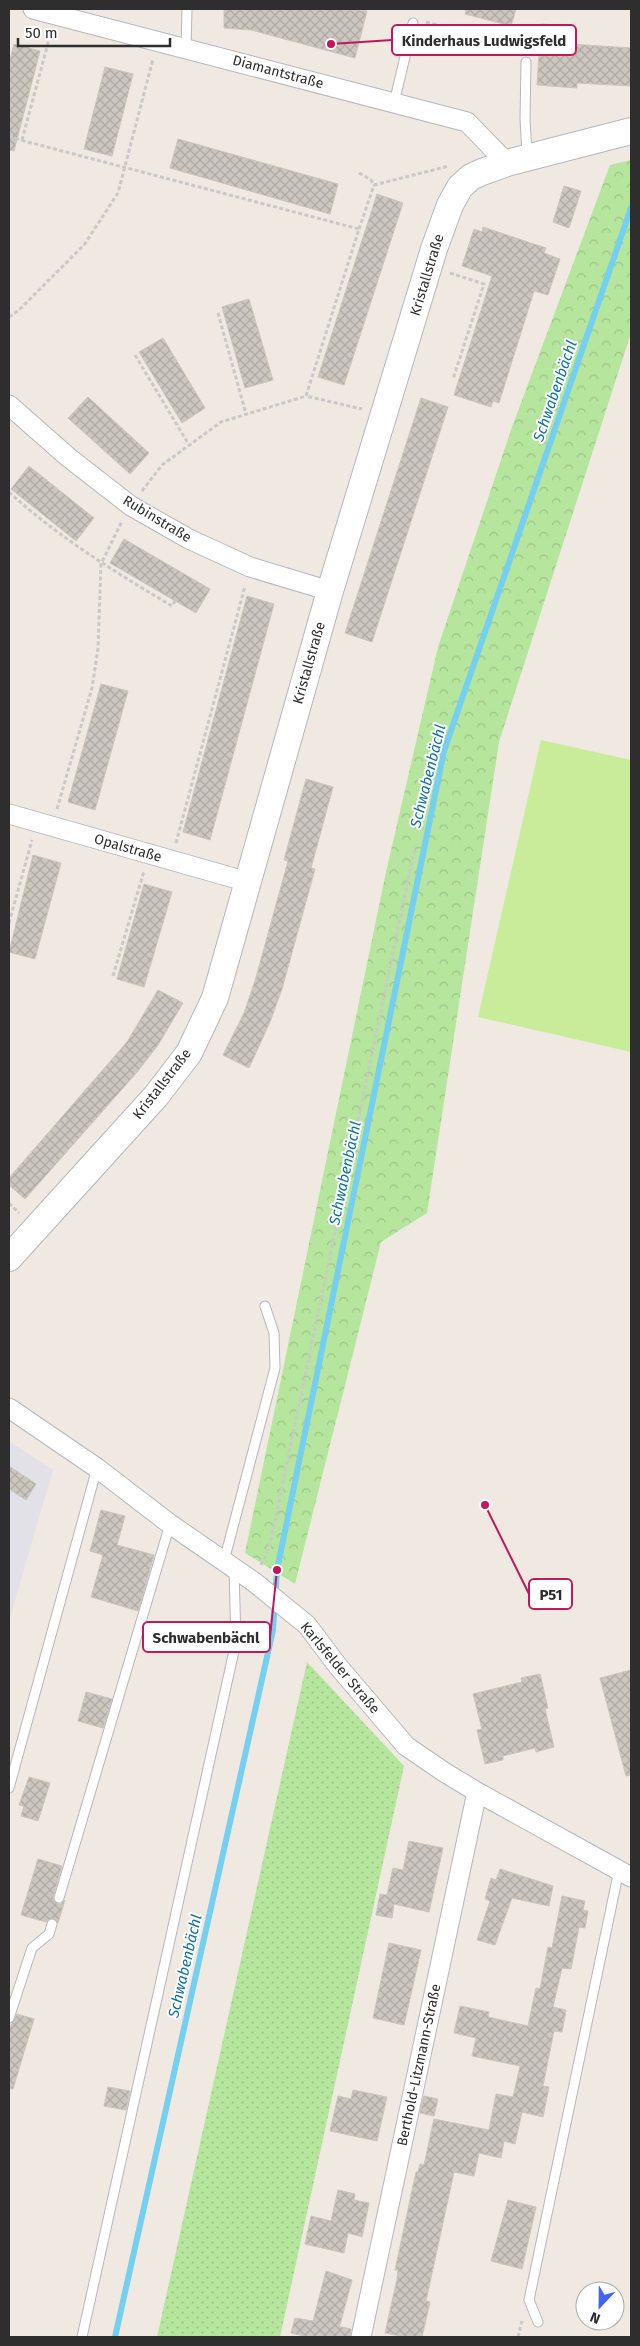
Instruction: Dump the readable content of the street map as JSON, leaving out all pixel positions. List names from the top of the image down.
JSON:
{
  "streets": {
    "street": [
      "Diamantstraße",
      "Kristallstraße",
      "Rubinstraße",
      "Opalstraße",
      "Karlsfelder Straße",
      "Berthold-Litzmann-Straße"
    ]
  },
  "crossings": [
    ["Diamantstraße", "Kristallstraße"],
    ["Kristallstraße", "Rubinstraße"],
    ["Kristallstraße", "Opalstraße"],
    ["Karlsfelder Straße", "Berthold-Litzmann-Straße"]
  ],
  "water": ["Schwabenbächl"],
  "places": ["Kinderhaus Ludwigsfeld", "P51", "Schwabenbächl"],
  "scale_bar": "50 m",
  "north": "bottom"
}
